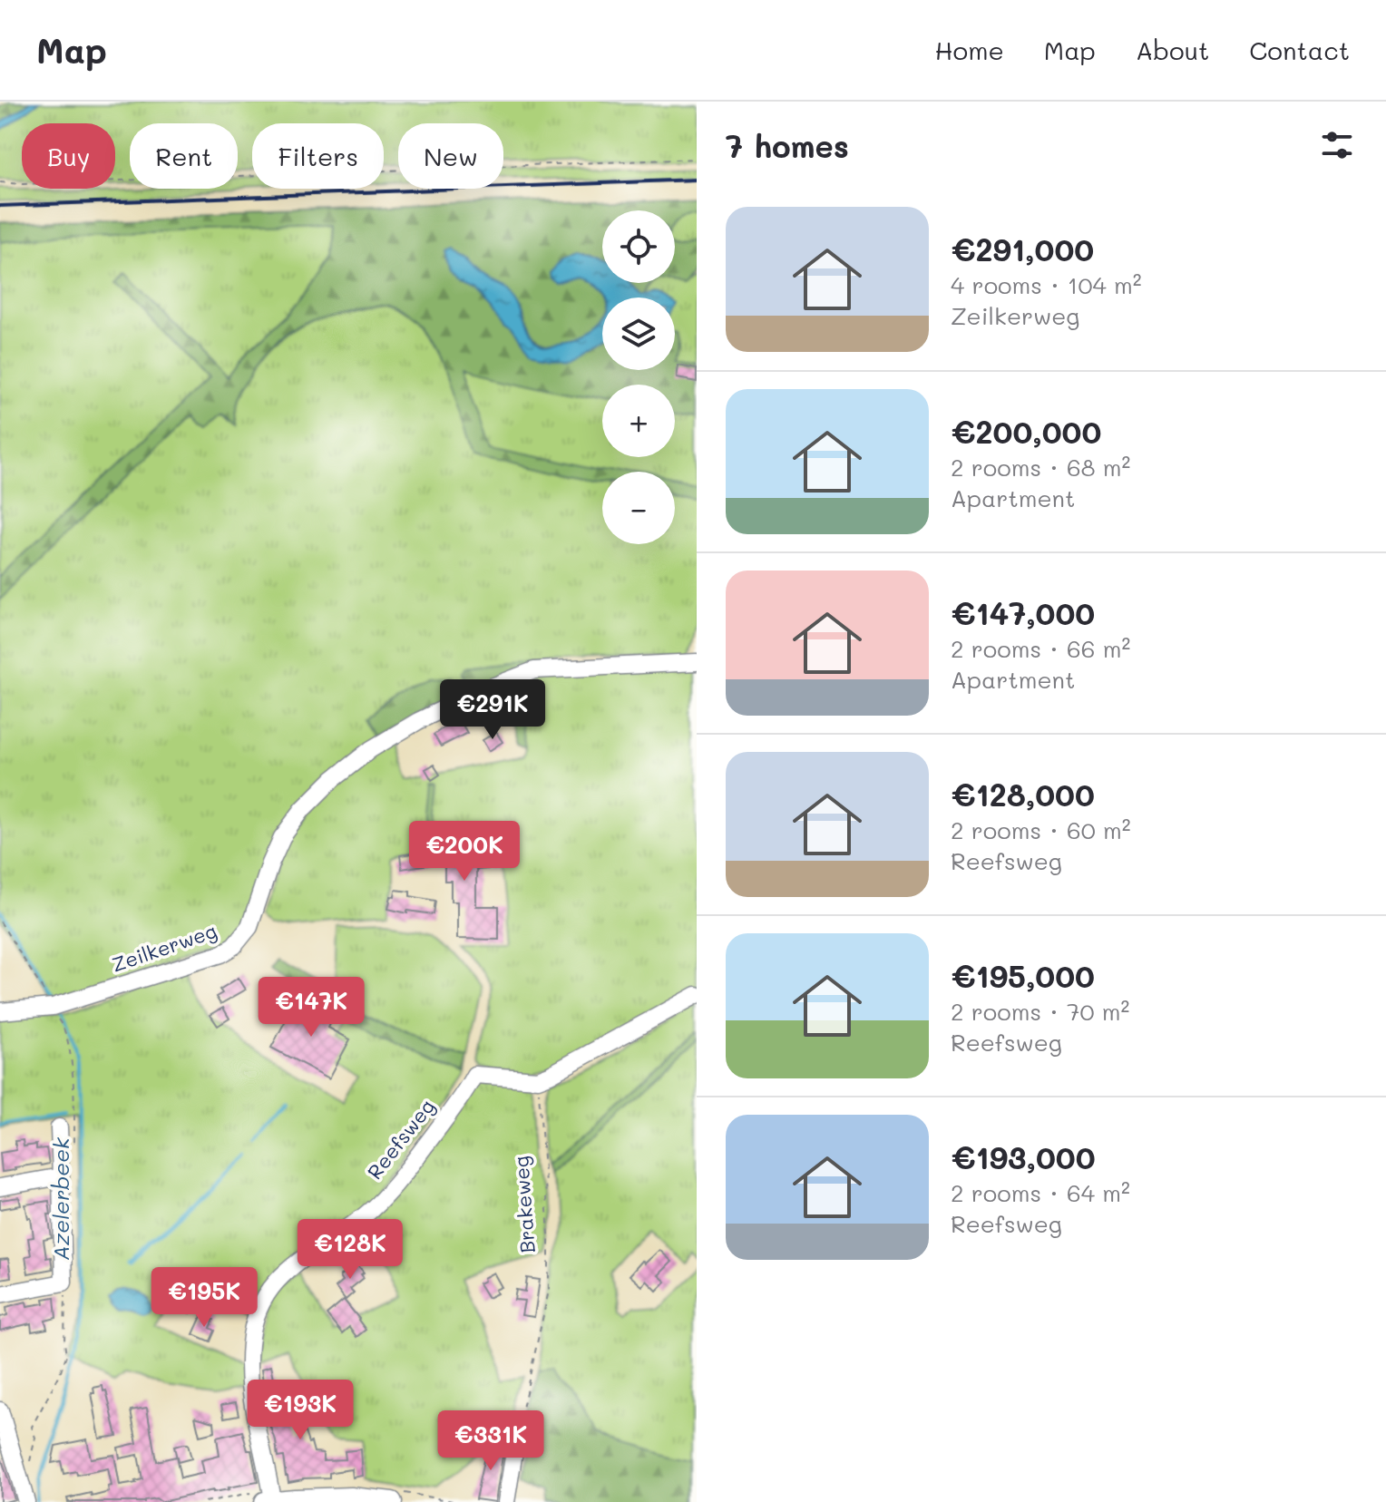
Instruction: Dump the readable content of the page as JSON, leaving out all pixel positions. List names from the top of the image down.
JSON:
{
  "streets": {
    "street": ["Zeilkerweg", "Reefsweg"],
    "path": ["Brakeweg"]
  },
  "crossings": [
    ["Reefsweg", "Brakeweg"]
  ],
  "water": ["Azelerbeek"],
  "page": {
    "header": "Map",
    "nav": [
      "Home",
      "Map",
      "About",
      "Contact"
    ],
    "heading": "7 homes",
    "chip": [
      "Buy",
      "Rent",
      "Filters",
      "New"
    ],
    "list": [
      {
        "name": "€291,000",
        "note": "4 rooms · 104 m² · Zeilkerweg"
      },
      {
        "name": "€200,000",
        "note": "2 rooms · 68 m² · Apartment"
      },
      {
        "name": "€147,000",
        "note": "2 rooms · 66 m² · Apartment"
      },
      {
        "name": "€128,000",
        "note": "2 rooms · 60 m² · Reefsweg"
      },
      {
        "name": "€195,000",
        "note": "2 rooms · 70 m² · Reefsweg"
      },
      {
        "name": "€193,000",
        "note": "2 rooms · 64 m² · Reefsweg"
      }
    ],
    "map_buttons": ["+", "−"],
    "price": [
      "€291K",
      "€200K",
      "€147K",
      "€128K",
      "€195K",
      "€193K",
      "€331K"
    ]
  }
}
